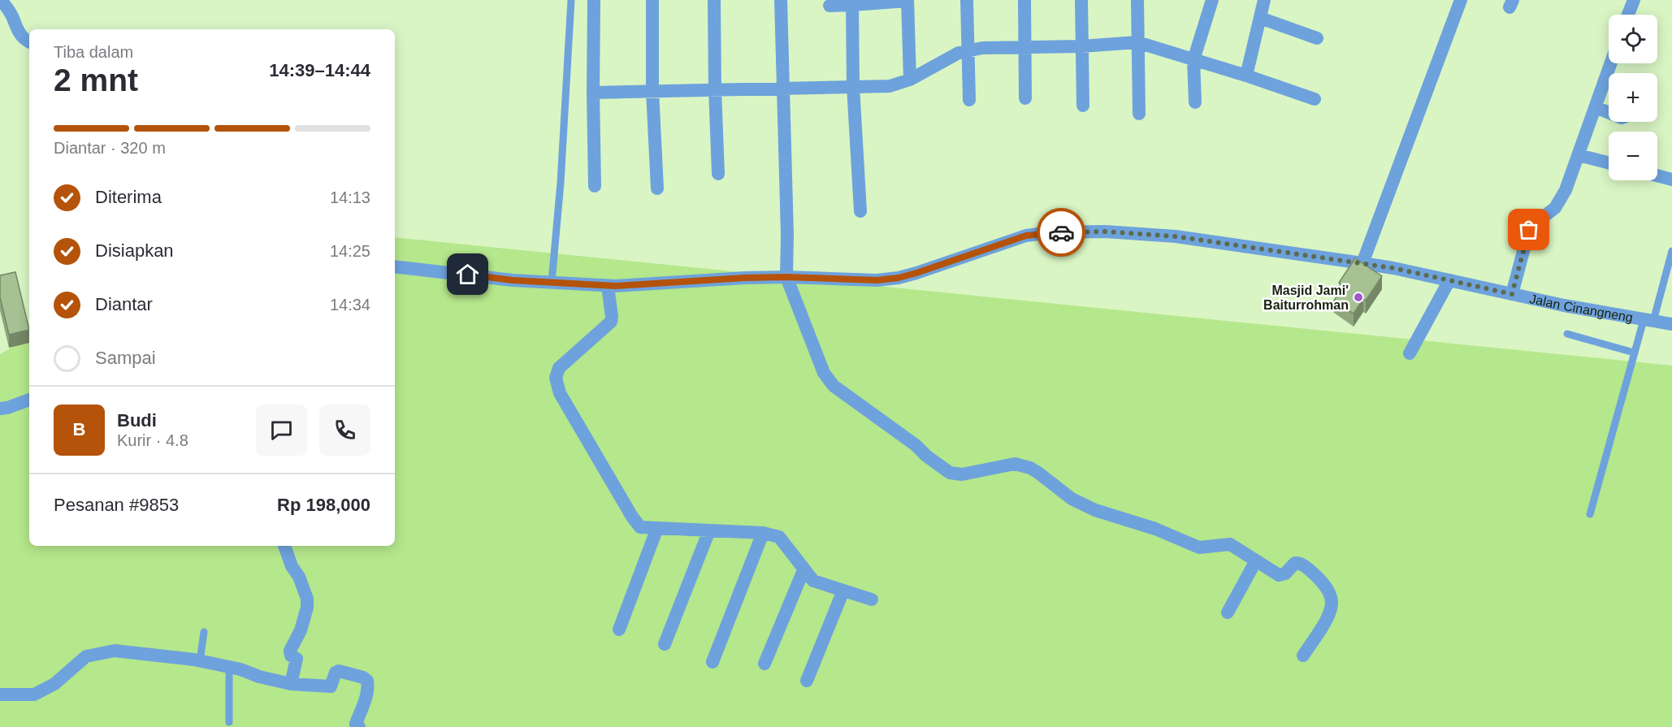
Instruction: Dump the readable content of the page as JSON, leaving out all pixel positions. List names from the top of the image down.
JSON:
{
  "streets": {
    "street": ["Jalan Cinangneng"]
  },
  "places": ["Masjid Jami' Baiturrohman"],
  "page": {
    "map_buttons": ["+", "−"],
    "heading": ["2 mnt", "Tiba dalam", "14:39–14:44"],
    "panel": [
      "Budi",
      "Kurir · 4.8",
      "Pesanan #9853",
      "Rp 198,000"
    ],
    "bar": "Diantar · 320 m",
    "list": [
      ["Diterima", "14:13"],
      ["Disiapkan", "14:25"],
      ["Diantar", "14:34"],
      "Sampai"
    ],
    "round": "B"
  }
}
